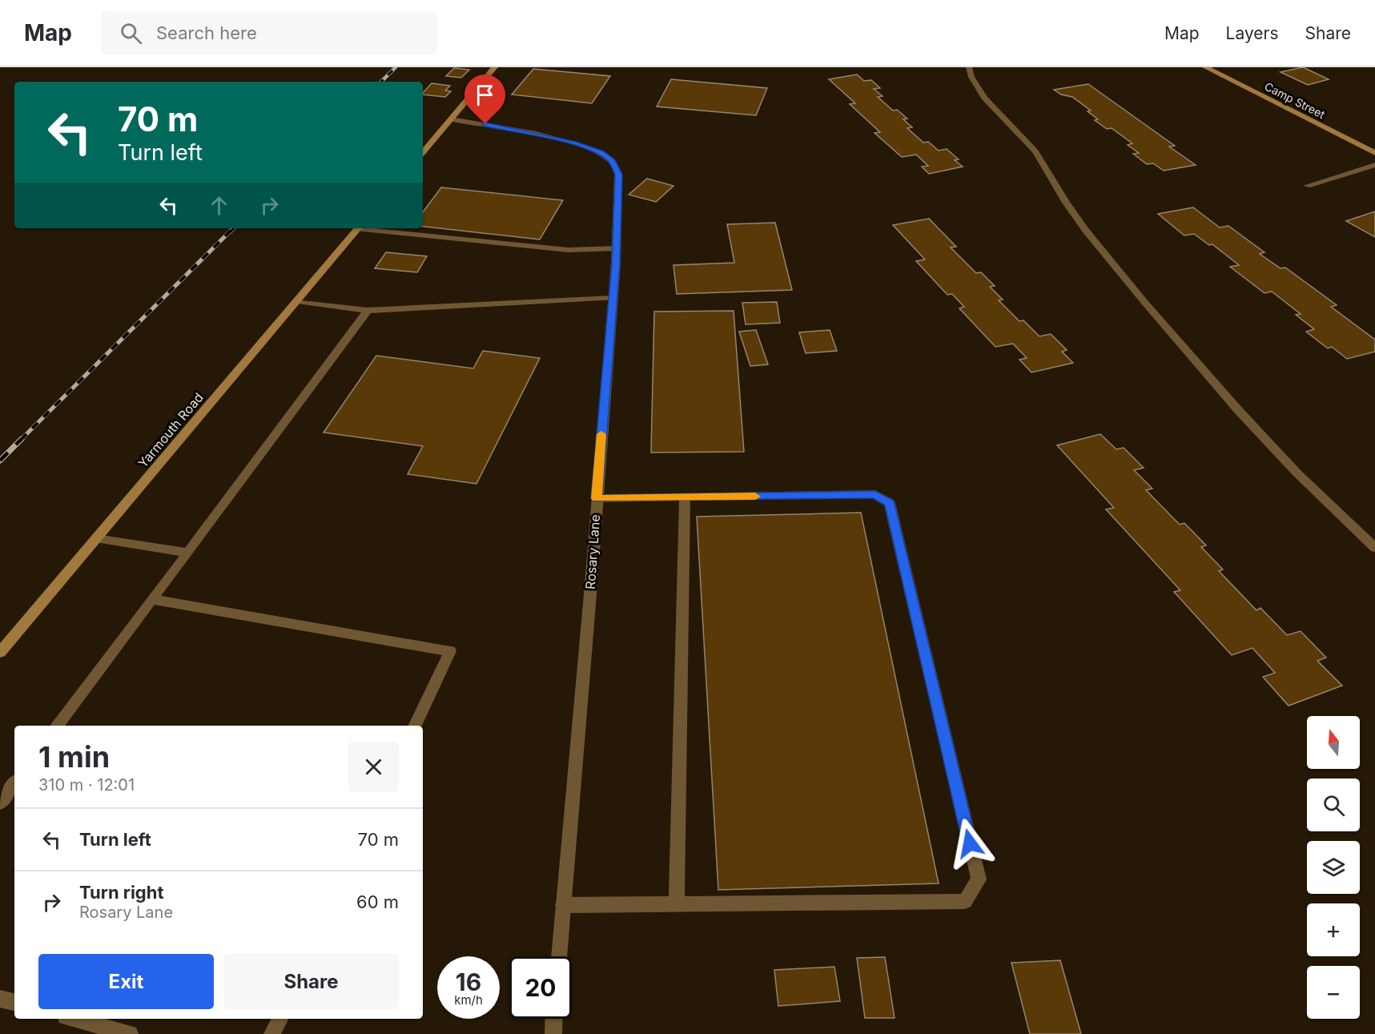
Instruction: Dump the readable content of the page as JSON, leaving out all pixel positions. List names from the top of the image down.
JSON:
{
  "streets": {
    "main road": ["Camp Street", "Yarmouth Road"],
    "street": ["Rosary Lane"]
  },
  "north": "top",
  "page": {
    "header": "Map",
    "search": "Search here",
    "nav": ["Map", "Layers", "Share"],
    "turn": ["70 m", "Turn left"],
    "map_buttons": ["+", "−"],
    "heading": ["1 min", "310 m · 12:01"],
    "list": [
      {
        "name": "Turn left",
        "value": "70 m"
      },
      {
        "name": "Turn right",
        "note": "Rosary Lane",
        "value": "60 m"
      }
    ],
    "buttons": ["Exit", "Share"],
    "speed": "16 km/h",
    "limit": "20"
  }
}
